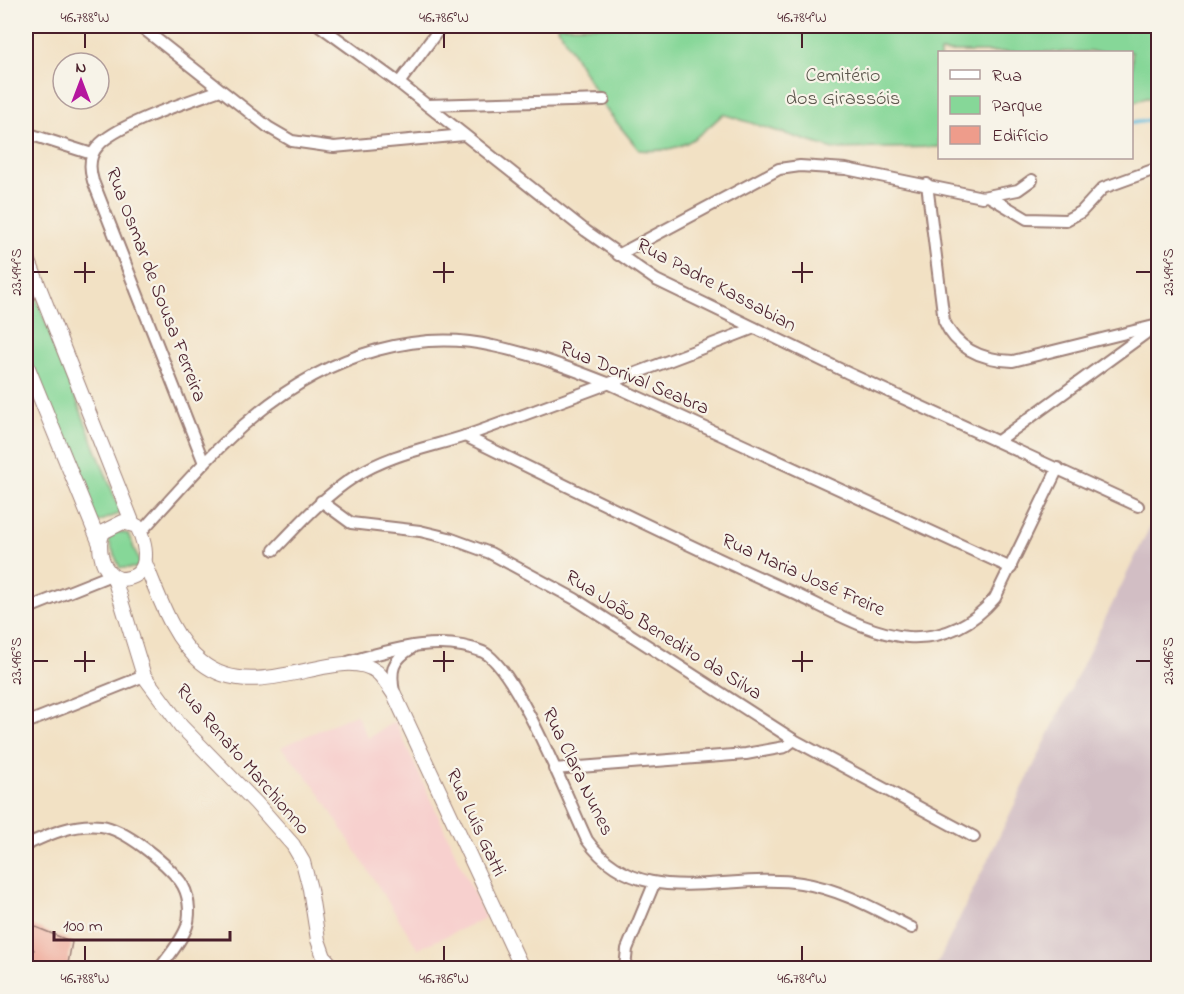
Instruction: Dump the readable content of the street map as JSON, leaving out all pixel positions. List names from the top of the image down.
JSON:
{
  "streets": {
    "street": [
      "Rua Osmar de Sousa Ferreira",
      "Rua Padre Kassabian",
      "Rua Dorival Seabra",
      "Rua Maria José Freire",
      "Rua João Benedito da Silva",
      "Rua Renato Marchionno",
      "Rua Clara Nunes",
      "Rua Luís Gatti"
    ]
  },
  "crossings": [
    ["Rua Osmar de Sousa Ferreira", "Rua Dorival Seabra"],
    ["Rua Padre Kassabian", "Rua Maria José Freire"],
    ["Rua Dorival Seabra", "Rua Maria José Freire"],
    ["Rua Dorival Seabra", "Rua Renato Marchionno"],
    ["Rua Dorival Seabra", "Rua Luís Gatti"],
    ["Rua Renato Marchionno", "Rua Luís Gatti"],
    ["Rua Clara Nunes", "Rua Luís Gatti"]
  ],
  "parks": ["Cemitério dos Girassóis"],
  "legend": ["Rua", "Parque", "Edifício"],
  "scale_bar": "100 m",
  "north": "top",
  "coordinates": [
    "46.788°W",
    "46.786°W",
    "46.784°W",
    "23.494°S",
    "23.496°S"
  ]
}
